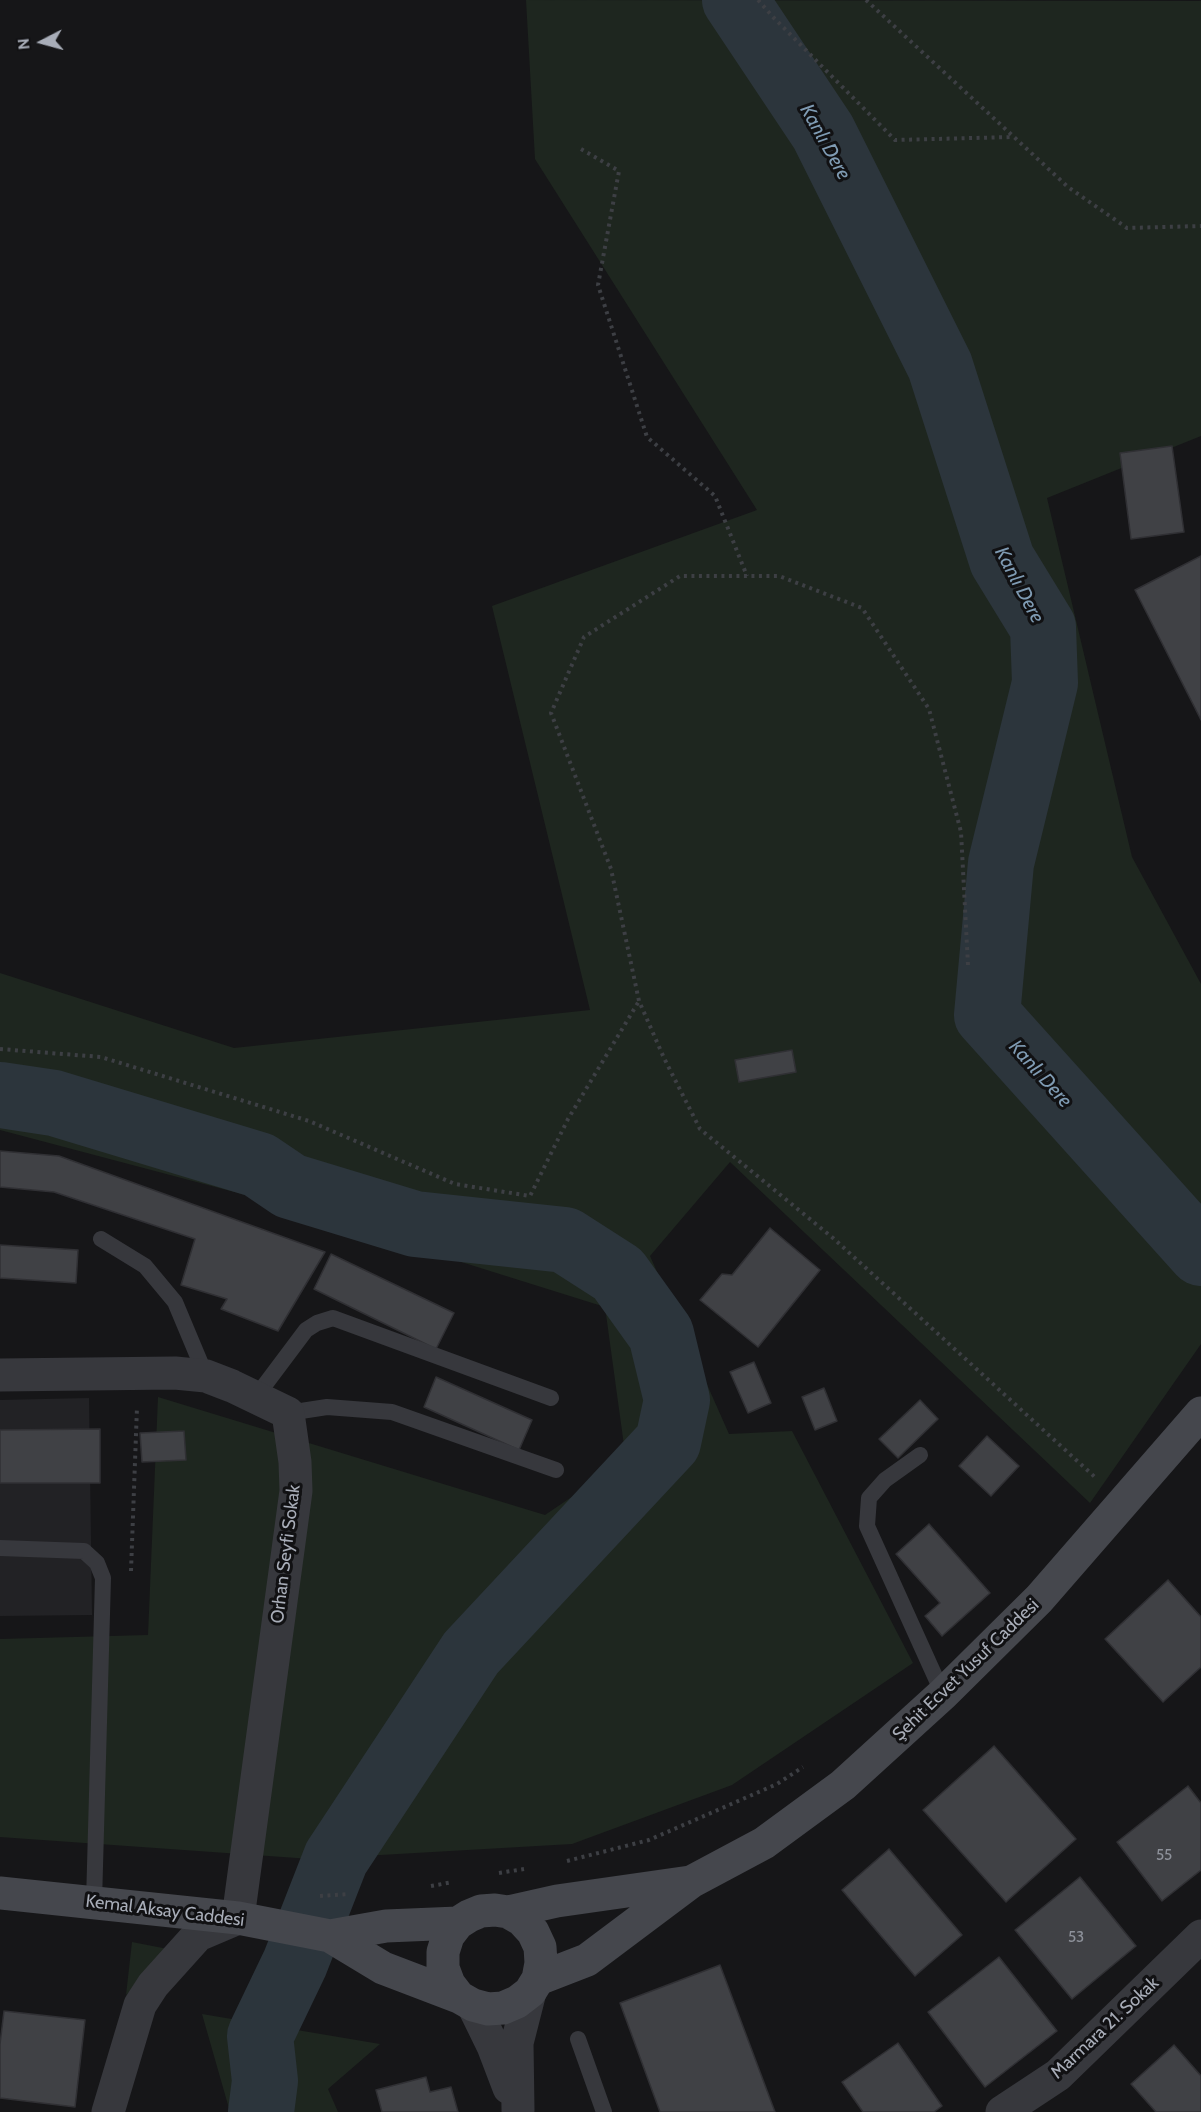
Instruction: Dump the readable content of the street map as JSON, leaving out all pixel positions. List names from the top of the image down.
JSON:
{
  "streets": {
    "main road": ["Şehit Ecvet Yusuf Caddesi", "Kemal Aksay Caddesi"],
    "street": ["Orhan Seyfi Sokak", "Marmara 21. Sokak"]
  },
  "crossings": [
    ["Orhan Seyfi Sokak", "Kemal Aksay Caddesi"]
  ],
  "water": ["Kanlı Dere"],
  "house_numbers": ["55", "53"],
  "north": "left"
}
